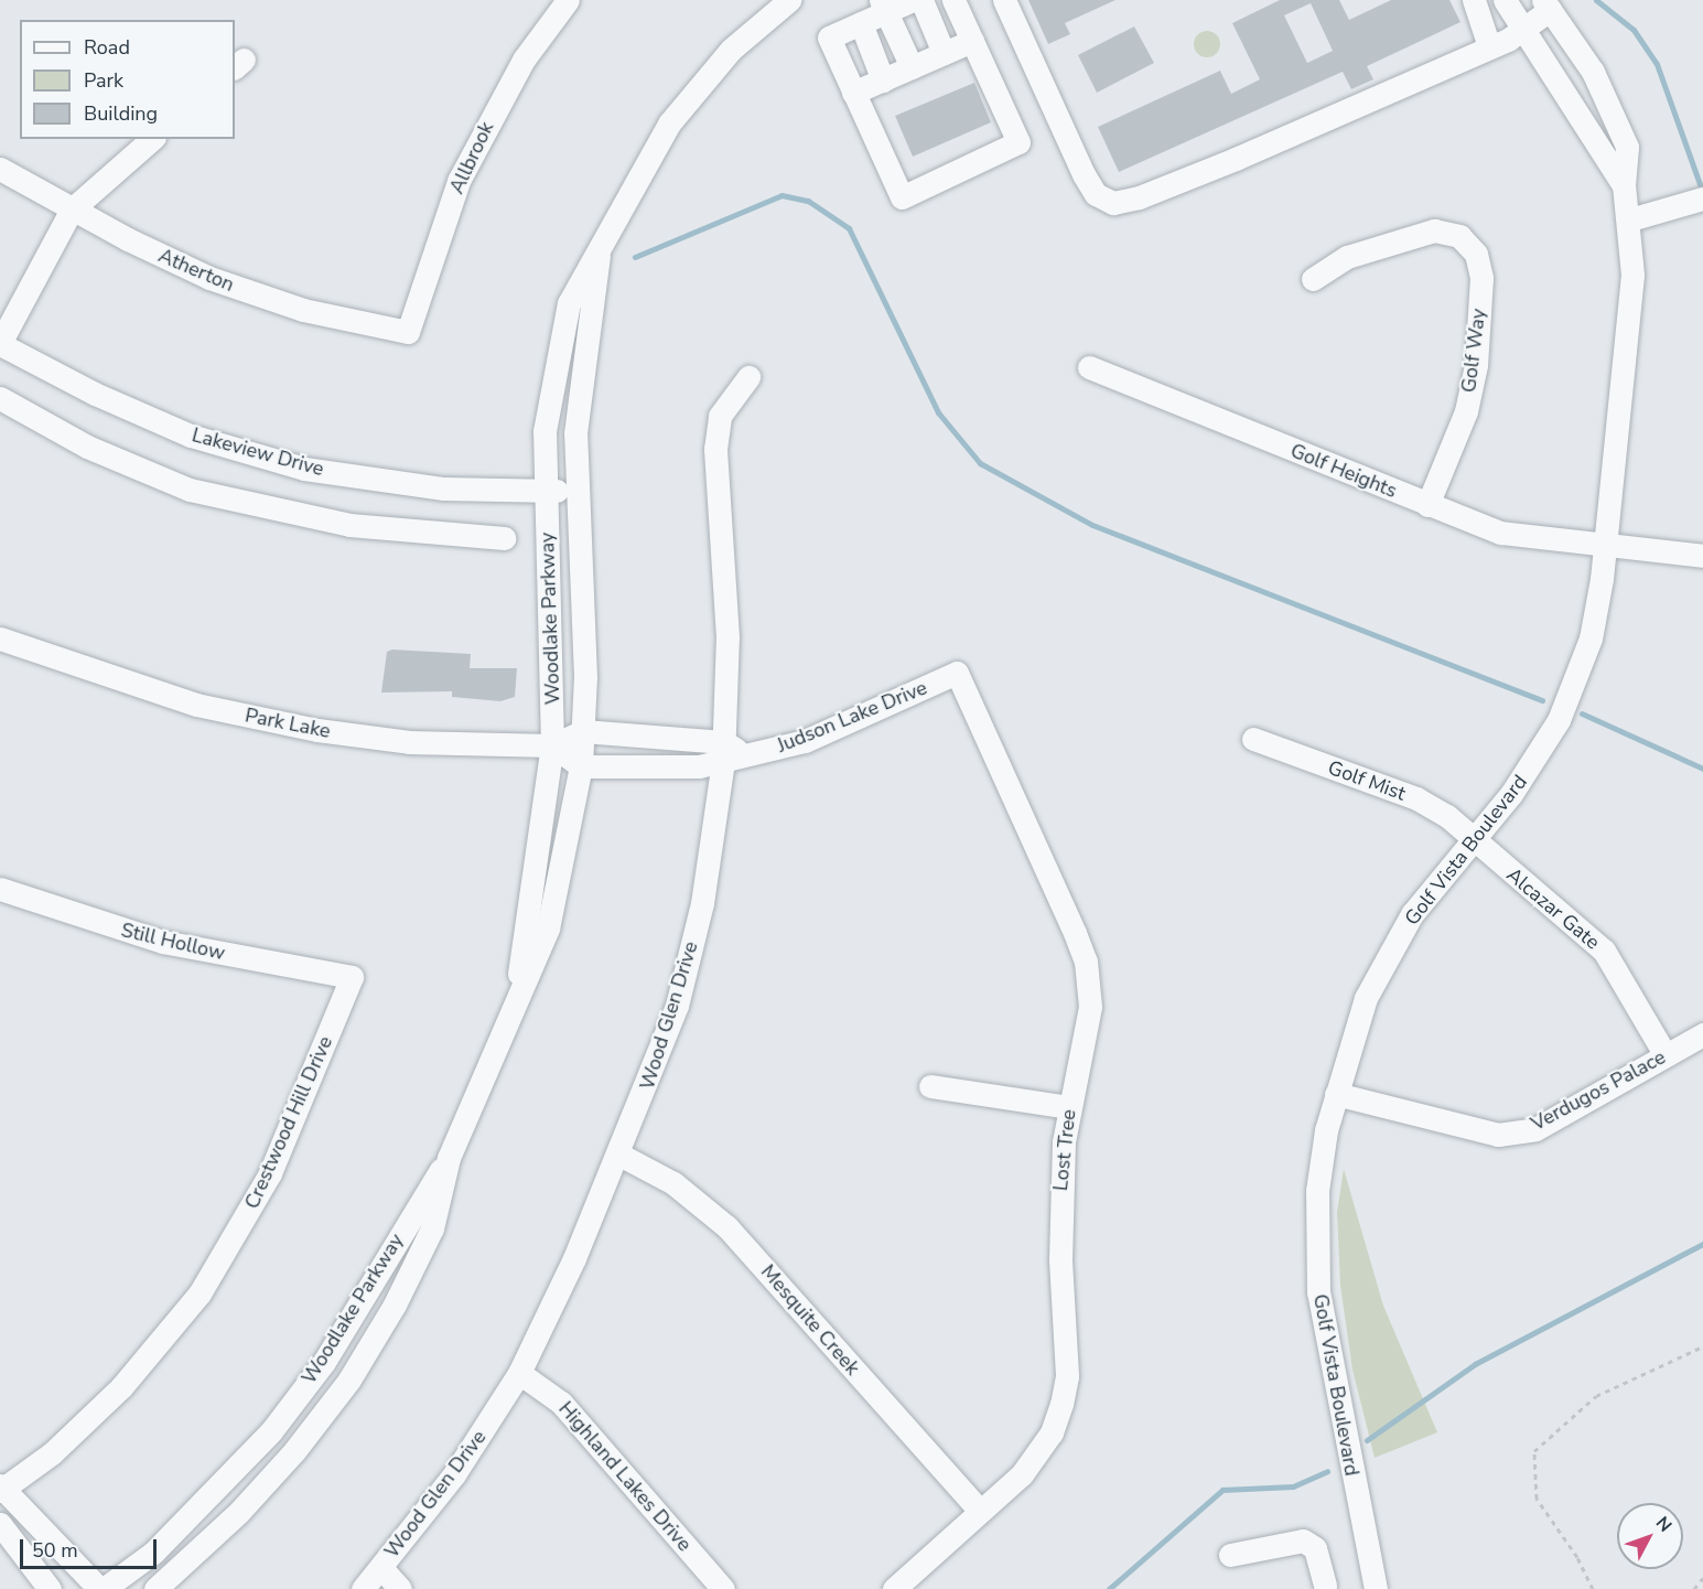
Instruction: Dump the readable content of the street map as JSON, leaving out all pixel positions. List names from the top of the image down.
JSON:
{
  "streets": {
    "street": [
      "Allbrook",
      "Atherton",
      "Golf Way",
      "Lakeview Drive",
      "Golf Heights",
      "Woodlake Parkway",
      "Judson Lake Drive",
      "Park Lake",
      "Golf Mist",
      "Golf Vista Boulevard",
      "Alcazar Gate",
      "Still Hollow",
      "Wood Glen Drive",
      "Verdugos Palace",
      "Crestwood Hill Drive",
      "Lost Tree",
      "Mesquite Creek",
      "Highland Lakes Drive"
    ]
  },
  "crossings": [
    ["Allbrook", "Atherton"],
    ["Golf Way", "Golf Heights"],
    ["Lakeview Drive", "Woodlake Parkway"],
    ["Golf Heights", "Golf Vista Boulevard"],
    ["Woodlake Parkway", "Judson Lake Drive"],
    ["Woodlake Parkway", "Park Lake"],
    ["Judson Lake Drive", "Park Lake"],
    ["Judson Lake Drive", "Wood Glen Drive"],
    ["Judson Lake Drive", "Lost Tree"],
    ["Golf Mist", "Golf Vista Boulevard"],
    ["Golf Mist", "Alcazar Gate"],
    ["Golf Vista Boulevard", "Alcazar Gate"],
    ["Golf Vista Boulevard", "Verdugos Palace"],
    ["Alcazar Gate", "Verdugos Palace"],
    ["Still Hollow", "Crestwood Hill Drive"],
    ["Wood Glen Drive", "Mesquite Creek"],
    ["Wood Glen Drive", "Highland Lakes Drive"],
    ["Lost Tree", "Mesquite Creek"]
  ],
  "legend": ["Road", "Park", "Building"],
  "scale_bar": "50 m",
  "north": "top right"
}
